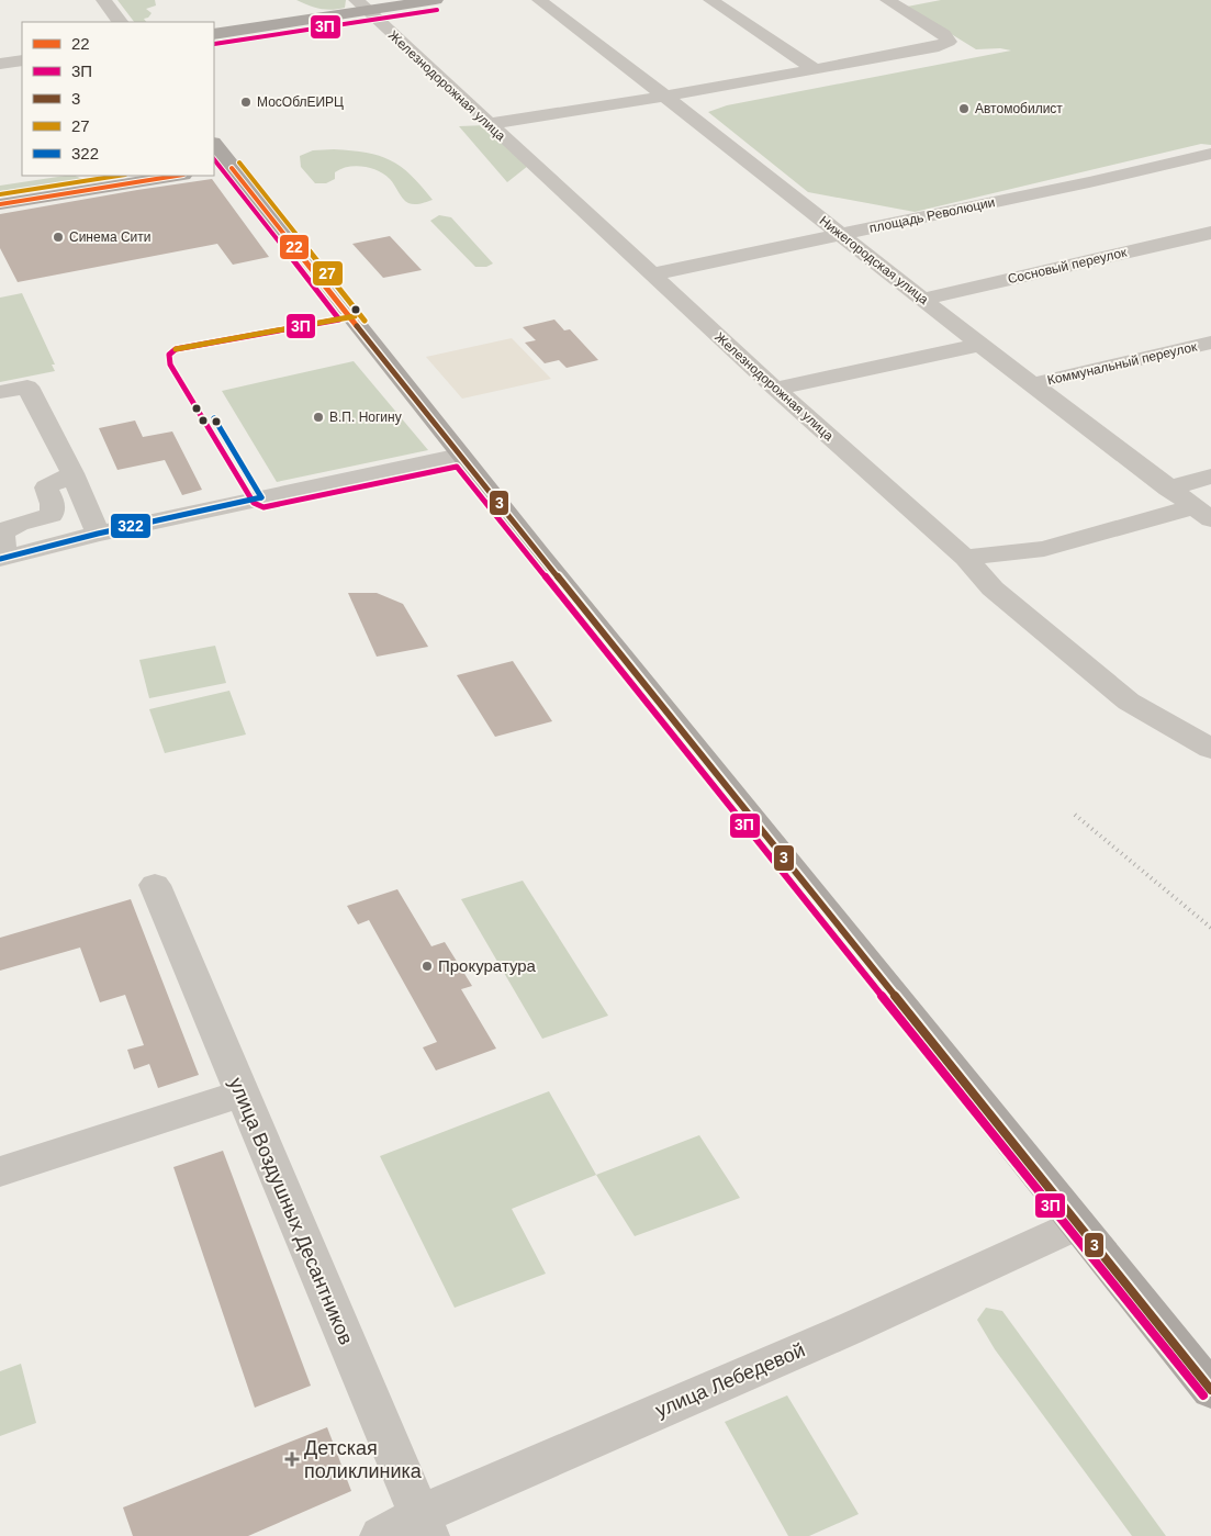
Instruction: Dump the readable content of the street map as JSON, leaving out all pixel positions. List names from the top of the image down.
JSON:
{
  "streets": {
    "street": [
      "Железнодорожная улица",
      "площадь Революции",
      "Нижегородская улица",
      "Сосновый переулок",
      "Коммунальный переулок",
      "улица Воздушных Десантников",
      "улица Лебедевой"
    ]
  },
  "crossings": [
    ["Железнодорожная улица", "площадь Революции"],
    ["площадь Революции", "Нижегородская улица"],
    ["Нижегородская улица", "Сосновый переулок"],
    ["Нижегородская улица", "Коммунальный переулок"],
    ["улица Воздушных Десантников", "улица Лебедевой"]
  ],
  "places": {
    "other": [
      "МосОблЕИРЦ",
      "Автомобилист",
      "Синема Сити",
      "В.П. Ногину",
      "Прокуратура"
    ],
    "health": ["Детская поликлиника"]
  },
  "lines": [
    "transit line 3П",
    "transit line 27",
    "transit line 22",
    "transit line 3",
    "transit line 322"
  ],
  "legend": [
    "22",
    "3П",
    "3",
    "27",
    "322"
  ]
}
